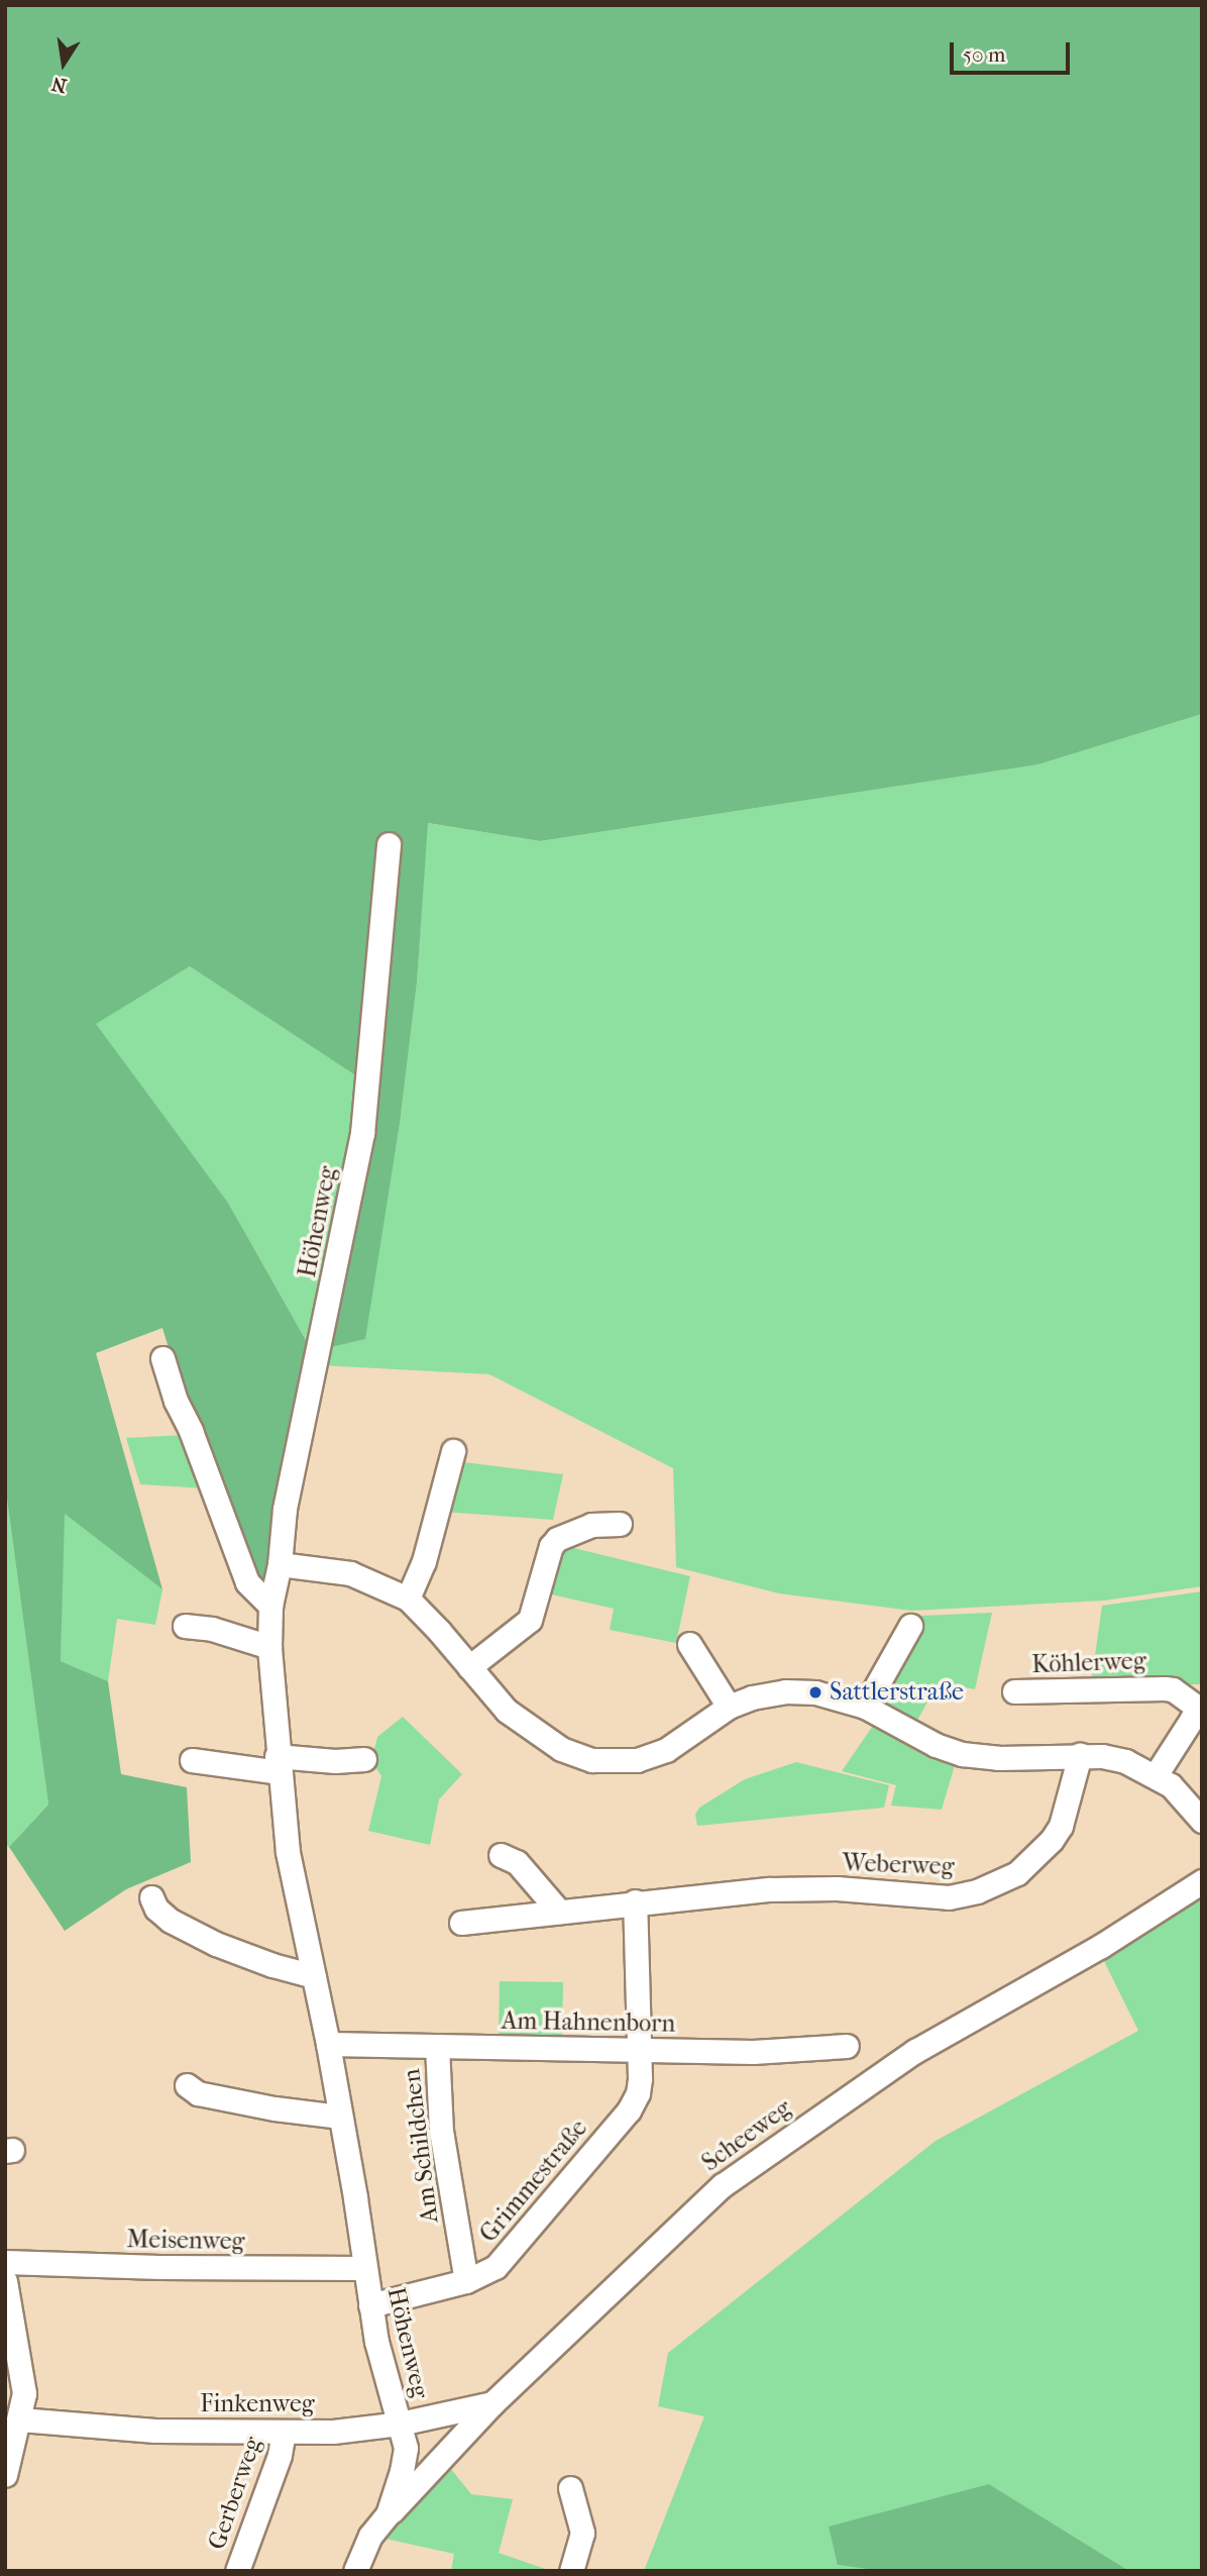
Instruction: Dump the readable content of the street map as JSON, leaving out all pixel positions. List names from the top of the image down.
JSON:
{
  "streets": {
    "street": [
      "Höhenweg",
      "Köhlerweg",
      "Weberweg",
      "Am Hahnenborn",
      "Scheeweg",
      "Am Schildchen",
      "Grimmestraße",
      "Meisenweg",
      "Finkenweg",
      "Gerberweg"
    ]
  },
  "crossings": [
    ["Höhenweg", "Am Hahnenborn"],
    ["Höhenweg", "Scheeweg"],
    ["Höhenweg", "Grimmestraße"],
    ["Höhenweg", "Meisenweg"],
    ["Höhenweg", "Finkenweg"],
    ["Am Hahnenborn", "Am Schildchen"],
    ["Am Hahnenborn", "Grimmestraße"],
    ["Scheeweg", "Finkenweg"],
    ["Am Schildchen", "Grimmestraße"],
    ["Finkenweg", "Gerberweg"]
  ],
  "places": ["Sattlerstraße"],
  "scale_bar": "50 m",
  "north": "bottom"
}
